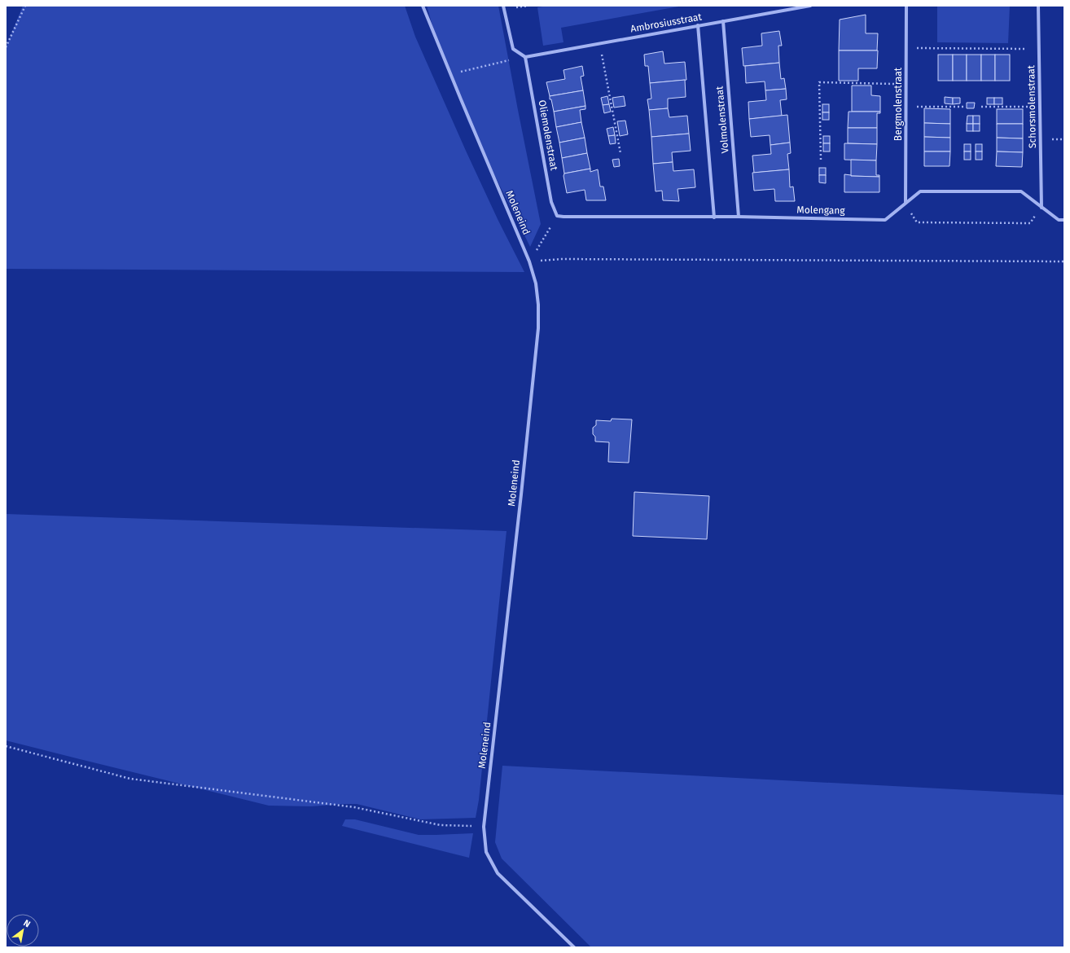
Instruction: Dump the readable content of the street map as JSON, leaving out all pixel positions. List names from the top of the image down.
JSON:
{
  "streets": {
    "street": [
      "Ambrosiusstraat",
      "Bergmolenstraat",
      "Schorsmolenstraat",
      "Volmolenstraat",
      "Oliemolenstraat",
      "Molengang",
      "Moleneind"
    ]
  },
  "crossings": [
    ["Ambrosiusstraat", "Volmolenstraat"],
    ["Ambrosiusstraat", "Oliemolenstraat"],
    ["Bergmolenstraat", "Molengang"],
    ["Schorsmolenstraat", "Molengang"],
    ["Volmolenstraat", "Molengang"],
    ["Oliemolenstraat", "Molengang"]
  ],
  "north": "top right"
}
